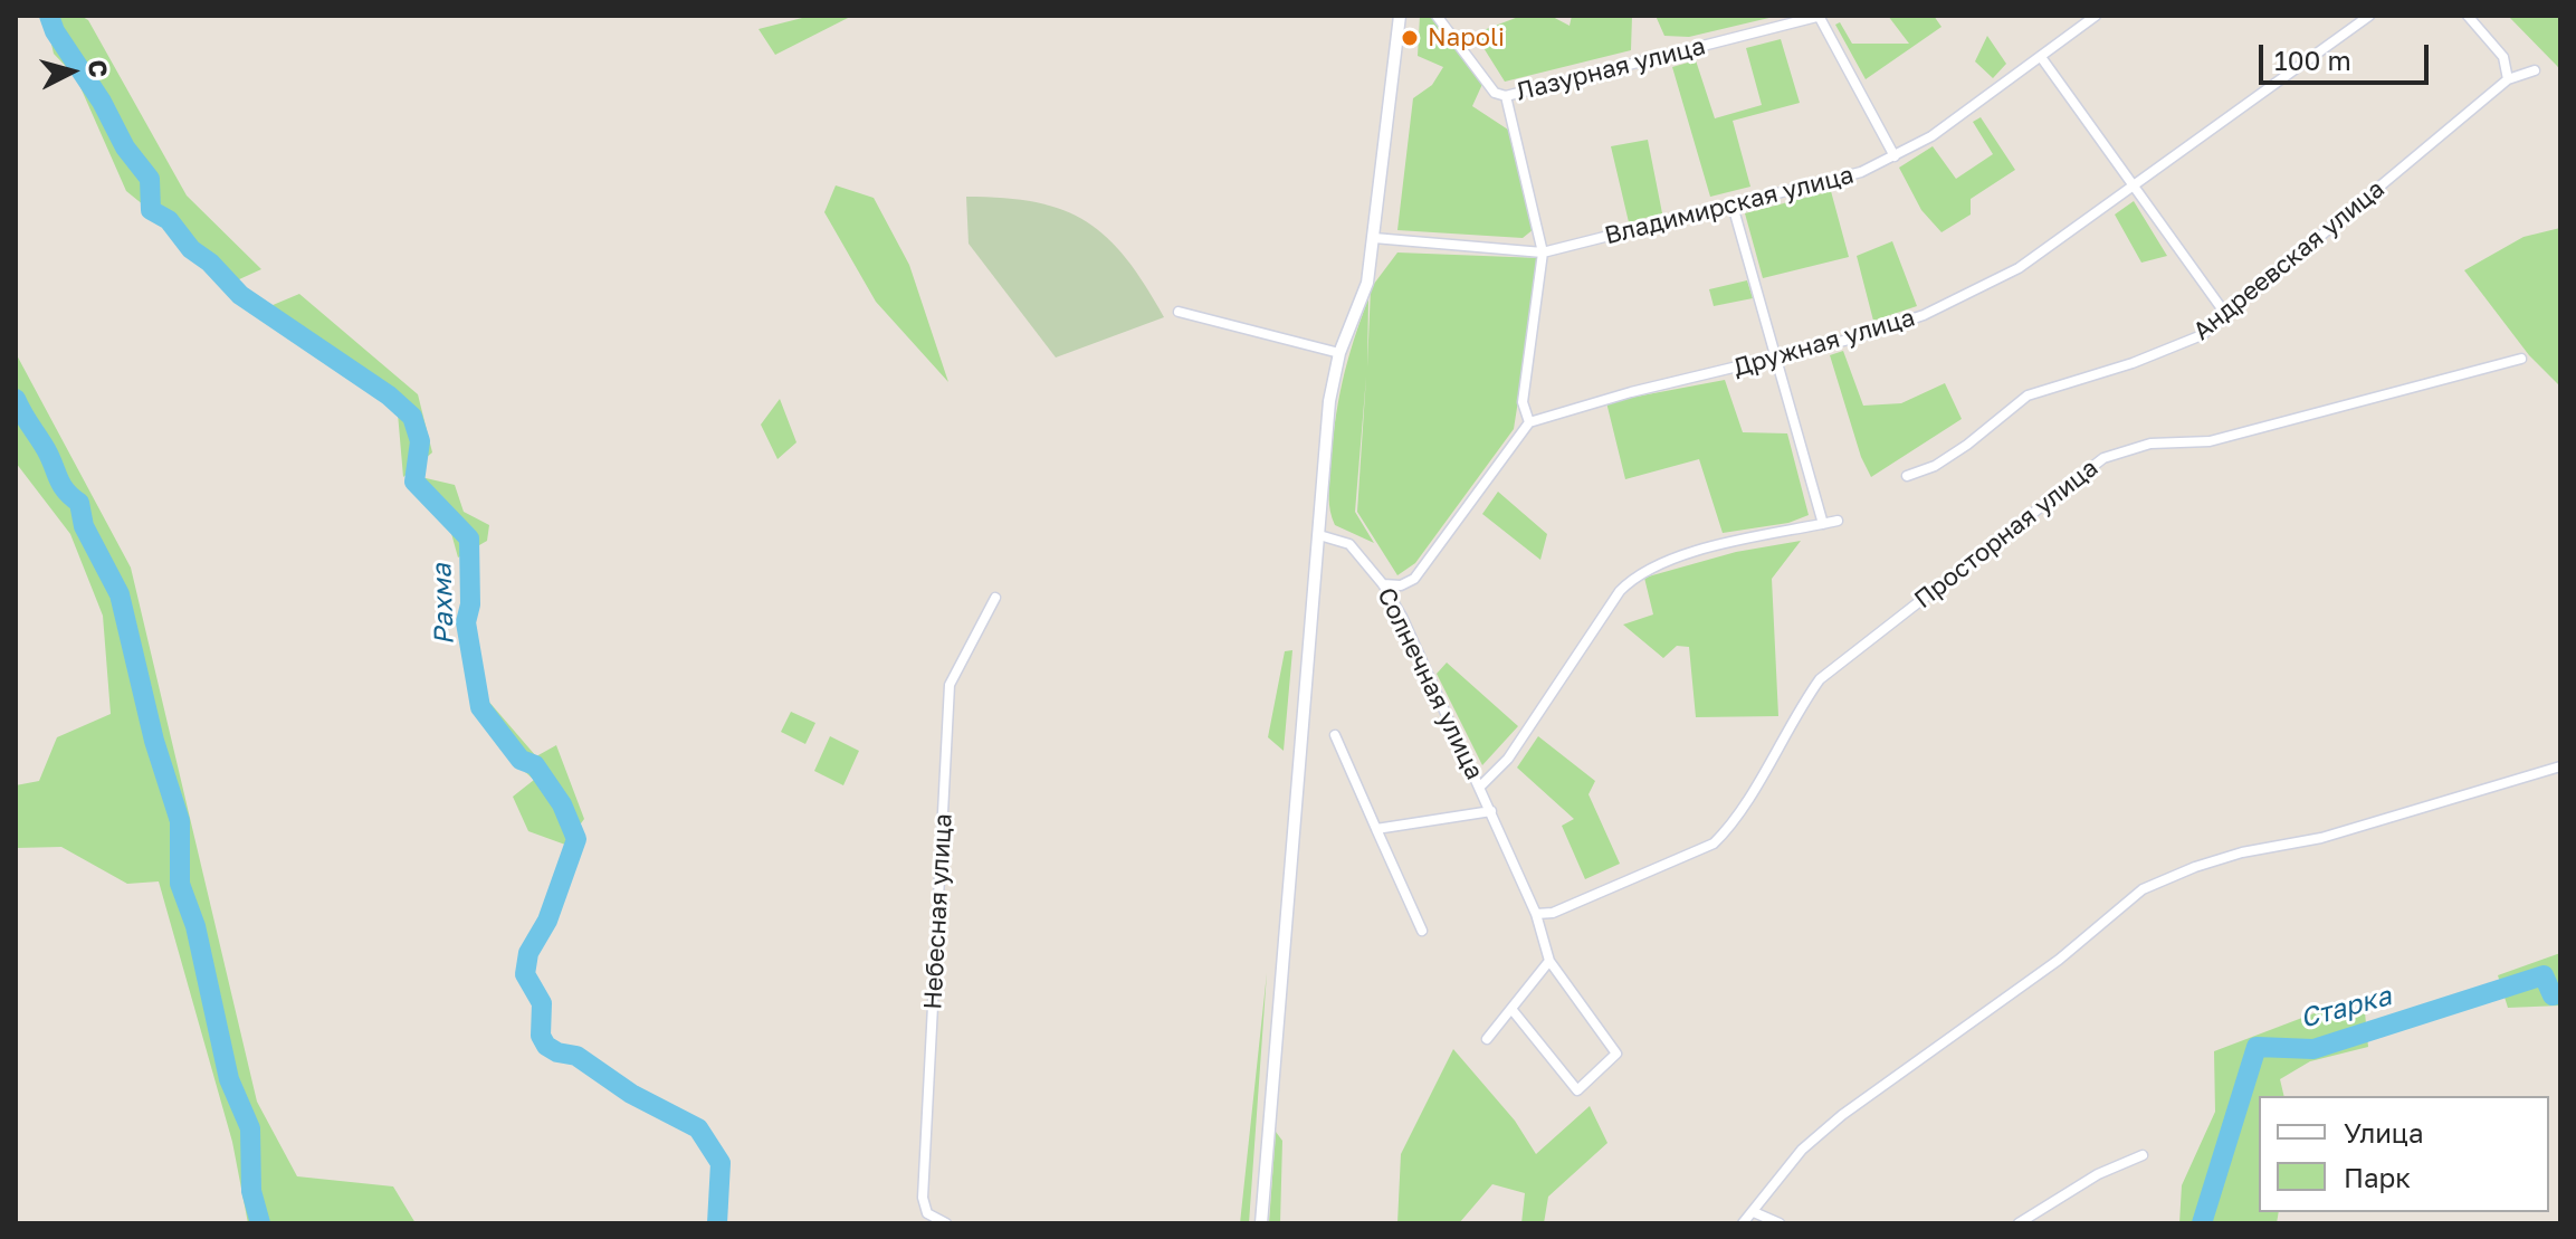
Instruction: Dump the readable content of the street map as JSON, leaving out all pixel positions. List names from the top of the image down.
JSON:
{
  "streets": {
    "street": [
      "Лазурная улица",
      "Владимирская улица",
      "Андреевская улица",
      "Дружная улица",
      "Просторная улица",
      "Солнечная улица",
      "Небесная улица"
    ]
  },
  "crossings": [
    ["Лазурная улица", "Владимирская улица"],
    ["Просторная улица", "Солнечная улица"]
  ],
  "water": ["Рахма", "Старка"],
  "places": ["Napoli"],
  "legend": ["Улица", "Парк"],
  "scale_bar": "100 m",
  "north": "right"
}
